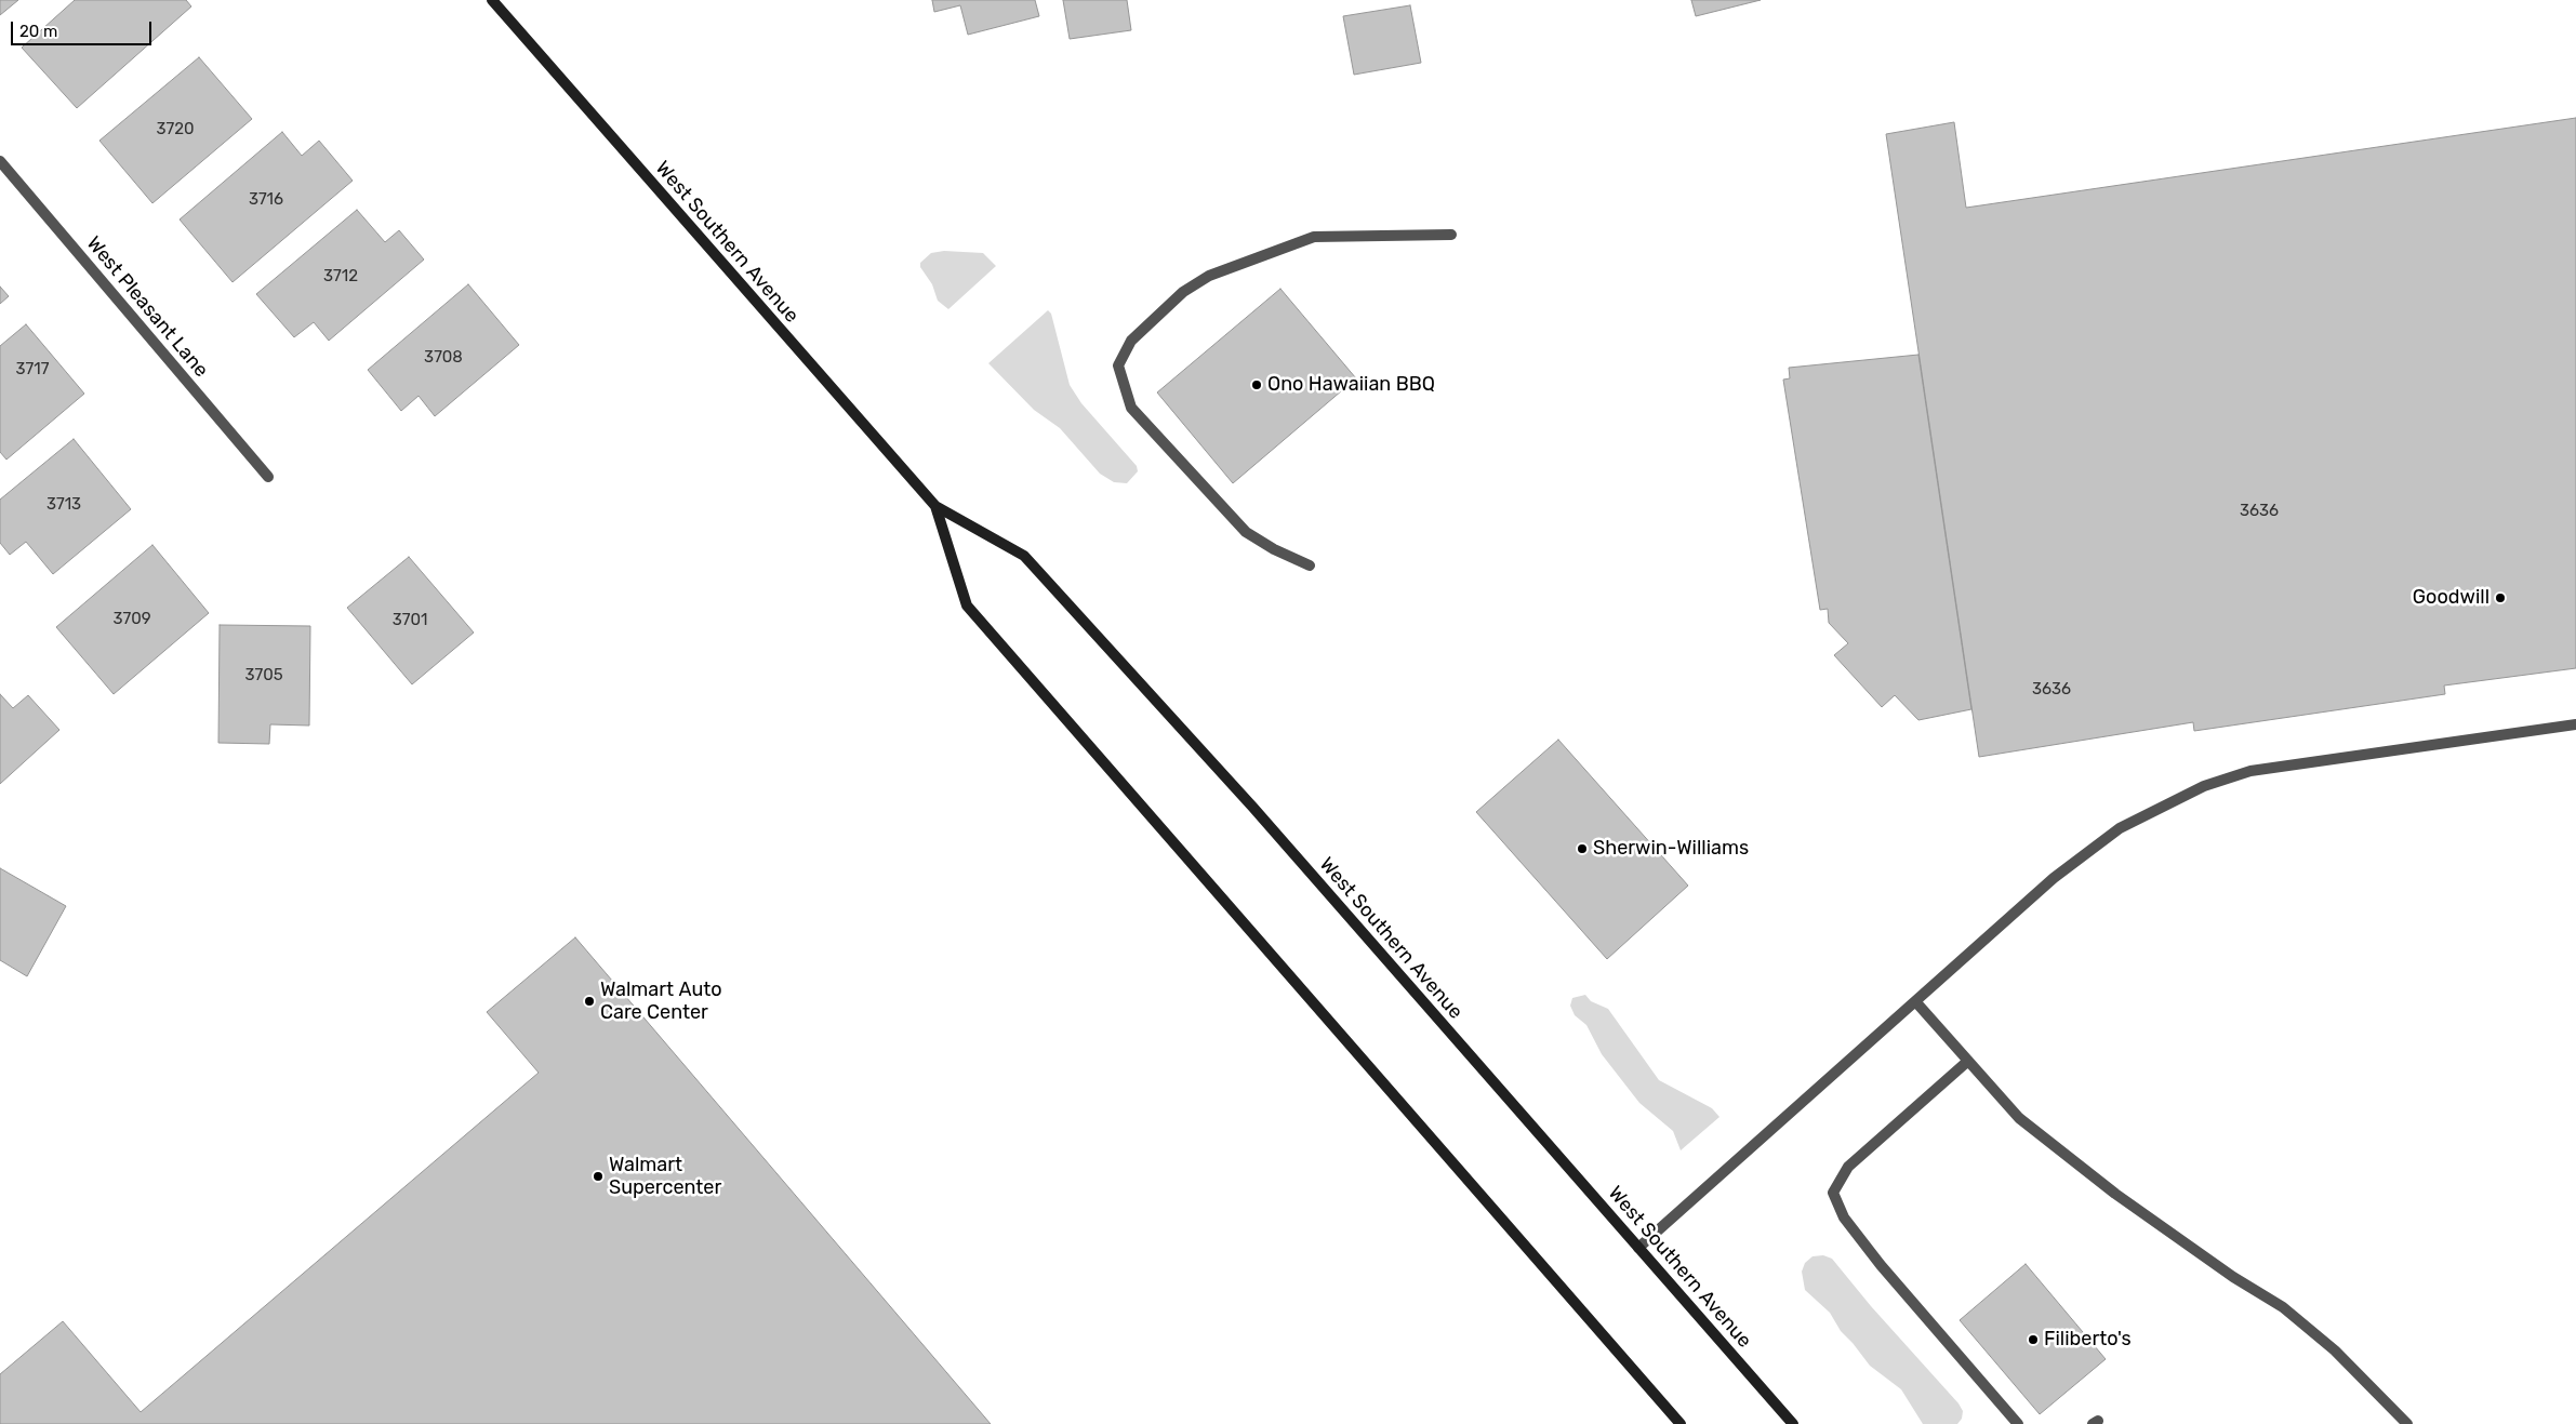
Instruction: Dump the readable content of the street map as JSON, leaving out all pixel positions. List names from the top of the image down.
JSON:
{
  "streets": {
    "main road": ["West Southern Avenue"],
    "street": ["West Pleasant Lane"]
  },
  "places": [
    "Ono Hawaiian BBQ",
    "Goodwill",
    "Sherwin-Williams",
    "Walmart Auto Care Center",
    "Walmart Supercenter",
    "Filiberto's"
  ],
  "house_numbers": [
    "3720",
    "3716",
    "3712",
    "3708",
    "3717",
    "3713",
    "3636",
    "3709",
    "3701",
    "3705",
    "3636"
  ],
  "scale_bar": "20 m"
}
